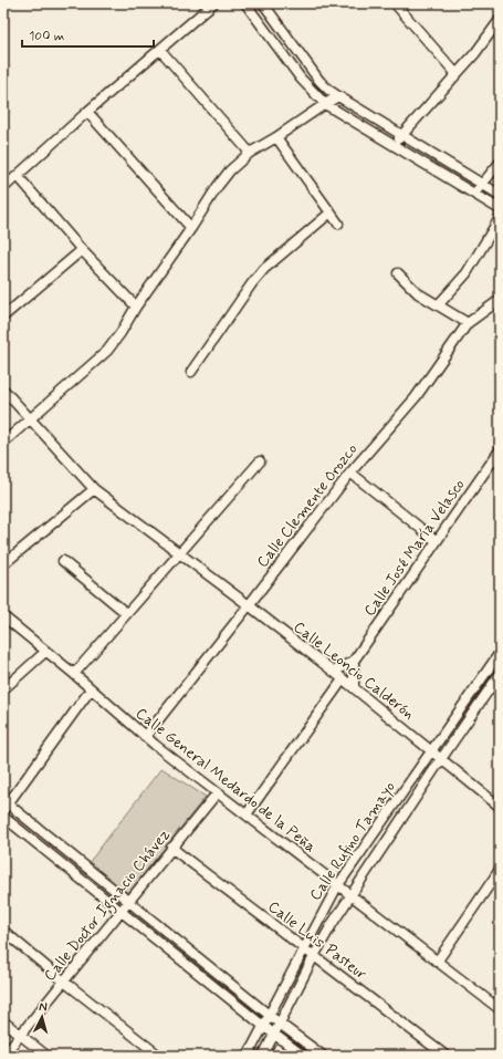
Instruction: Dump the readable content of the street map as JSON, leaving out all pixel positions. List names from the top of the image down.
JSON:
{
  "streets": {
    "street": [
      "Calle Clemente Orozco",
      "Calle José María Velasco",
      "Calle Leoncio Calderón",
      "Calle General Medardo de la Peña",
      "Calle Rufino Tamayo",
      "Calle Doctor Ignacio Chávez",
      "Calle Luis Pasteur"
    ]
  },
  "crossings": [
    ["Calle Clemente Orozco", "Calle Leoncio Calderón"],
    ["Calle Clemente Orozco", "Calle General Medardo de la Peña"],
    ["Calle José María Velasco", "Calle Leoncio Calderón"],
    ["Calle Leoncio Calderón", "Calle Rufino Tamayo"],
    ["Calle General Medardo de la Peña", "Calle Rufino Tamayo"],
    ["Calle General Medardo de la Peña", "Calle Doctor Ignacio Chávez"],
    ["Calle Rufino Tamayo", "Calle Luis Pasteur"],
    ["Calle Doctor Ignacio Chávez", "Calle Luis Pasteur"]
  ],
  "scale_bar": "100 m",
  "north": "top"
}
